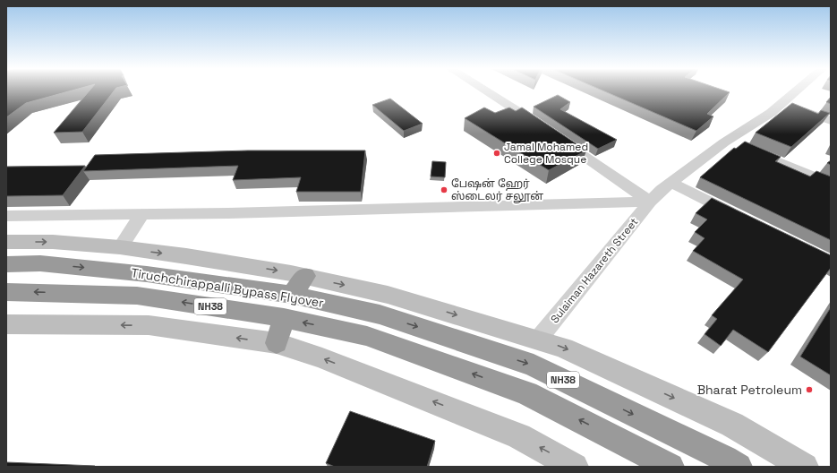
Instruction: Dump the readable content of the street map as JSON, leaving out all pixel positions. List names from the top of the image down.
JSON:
{
  "streets": {
    "highway": ["Tiruchchirappalli Bypass Flyover", "NH38"],
    "street": ["Sulaiman Hazareth Street"]
  },
  "places": ["Jamal Mohamed College Mosque", "பேஷன் ஹேர் ஸ்டைலர் சலூன்", "Bharat Petroleum"]
}
